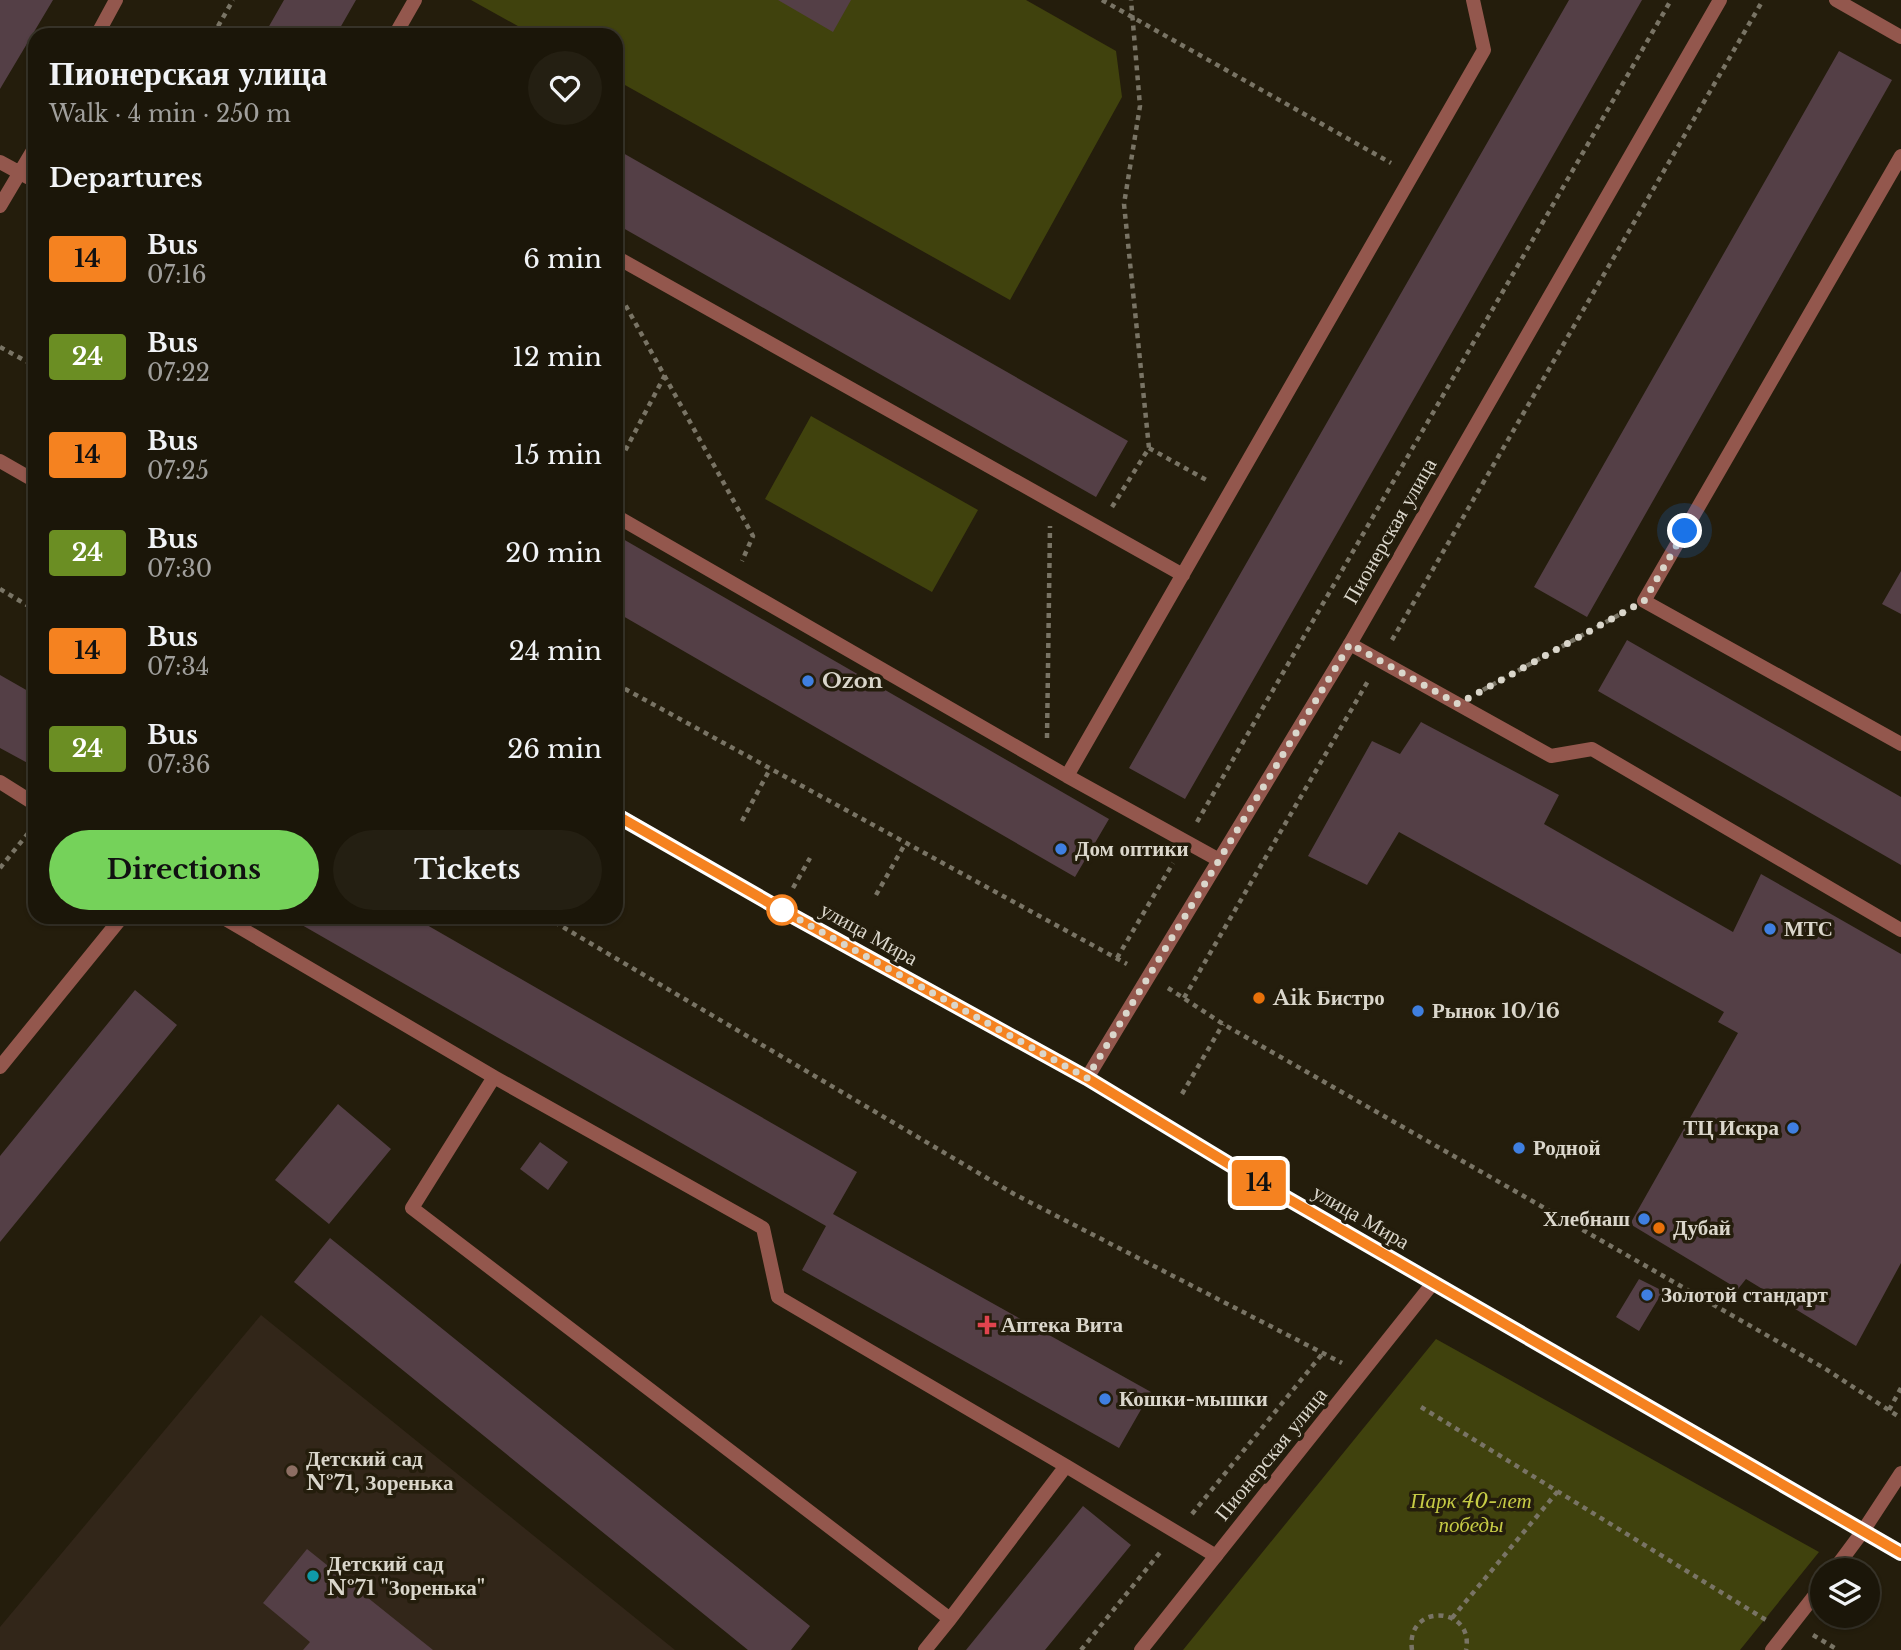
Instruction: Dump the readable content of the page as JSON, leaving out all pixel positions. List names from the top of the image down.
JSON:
{
  "streets": {
    "street": ["Пионерская улица", "улица Мира"]
  },
  "crossings": [
    ["Пионерская улица", "улица Мира"]
  ],
  "parks": ["Парк 40-лет победы"],
  "places": {
    "other": [
      "Ozon",
      "Дом оптики",
      "МТС",
      "Aik Бистро",
      "Рынок 10/16",
      "ТЦ Искра",
      "Родной",
      "Хлебнаш",
      "Дубай",
      "Золотой стандарт",
      "Кошки-мышки",
      "Детский сад №71, Зоренька",
      "Детский сад №71 \"Зоренька\""
    ],
    "health": ["Аптека Вита"]
  },
  "lines": ["bus line 14"],
  "page": {
    "on_map": "14",
    "heading": [
      ["Пионерская улица", "Walk · 4 min · 250 m"],
      "Departures"
    ],
    "list": [
      {
        "mark": "14",
        "name": "Bus",
        "note": "07:16",
        "value": "6 min"
      },
      {
        "mark": "24",
        "name": "Bus",
        "note": "07:22",
        "value": "12 min"
      },
      {
        "mark": "14",
        "name": "Bus",
        "note": "07:25",
        "value": "15 min"
      },
      {
        "mark": "24",
        "name": "Bus",
        "note": "07:30",
        "value": "20 min"
      },
      {
        "mark": "14",
        "name": "Bus",
        "note": "07:34",
        "value": "24 min"
      },
      {
        "mark": "24",
        "name": "Bus",
        "note": "07:36",
        "value": "26 min"
      }
    ],
    "buttons": ["Directions", "Tickets"]
  }
}
